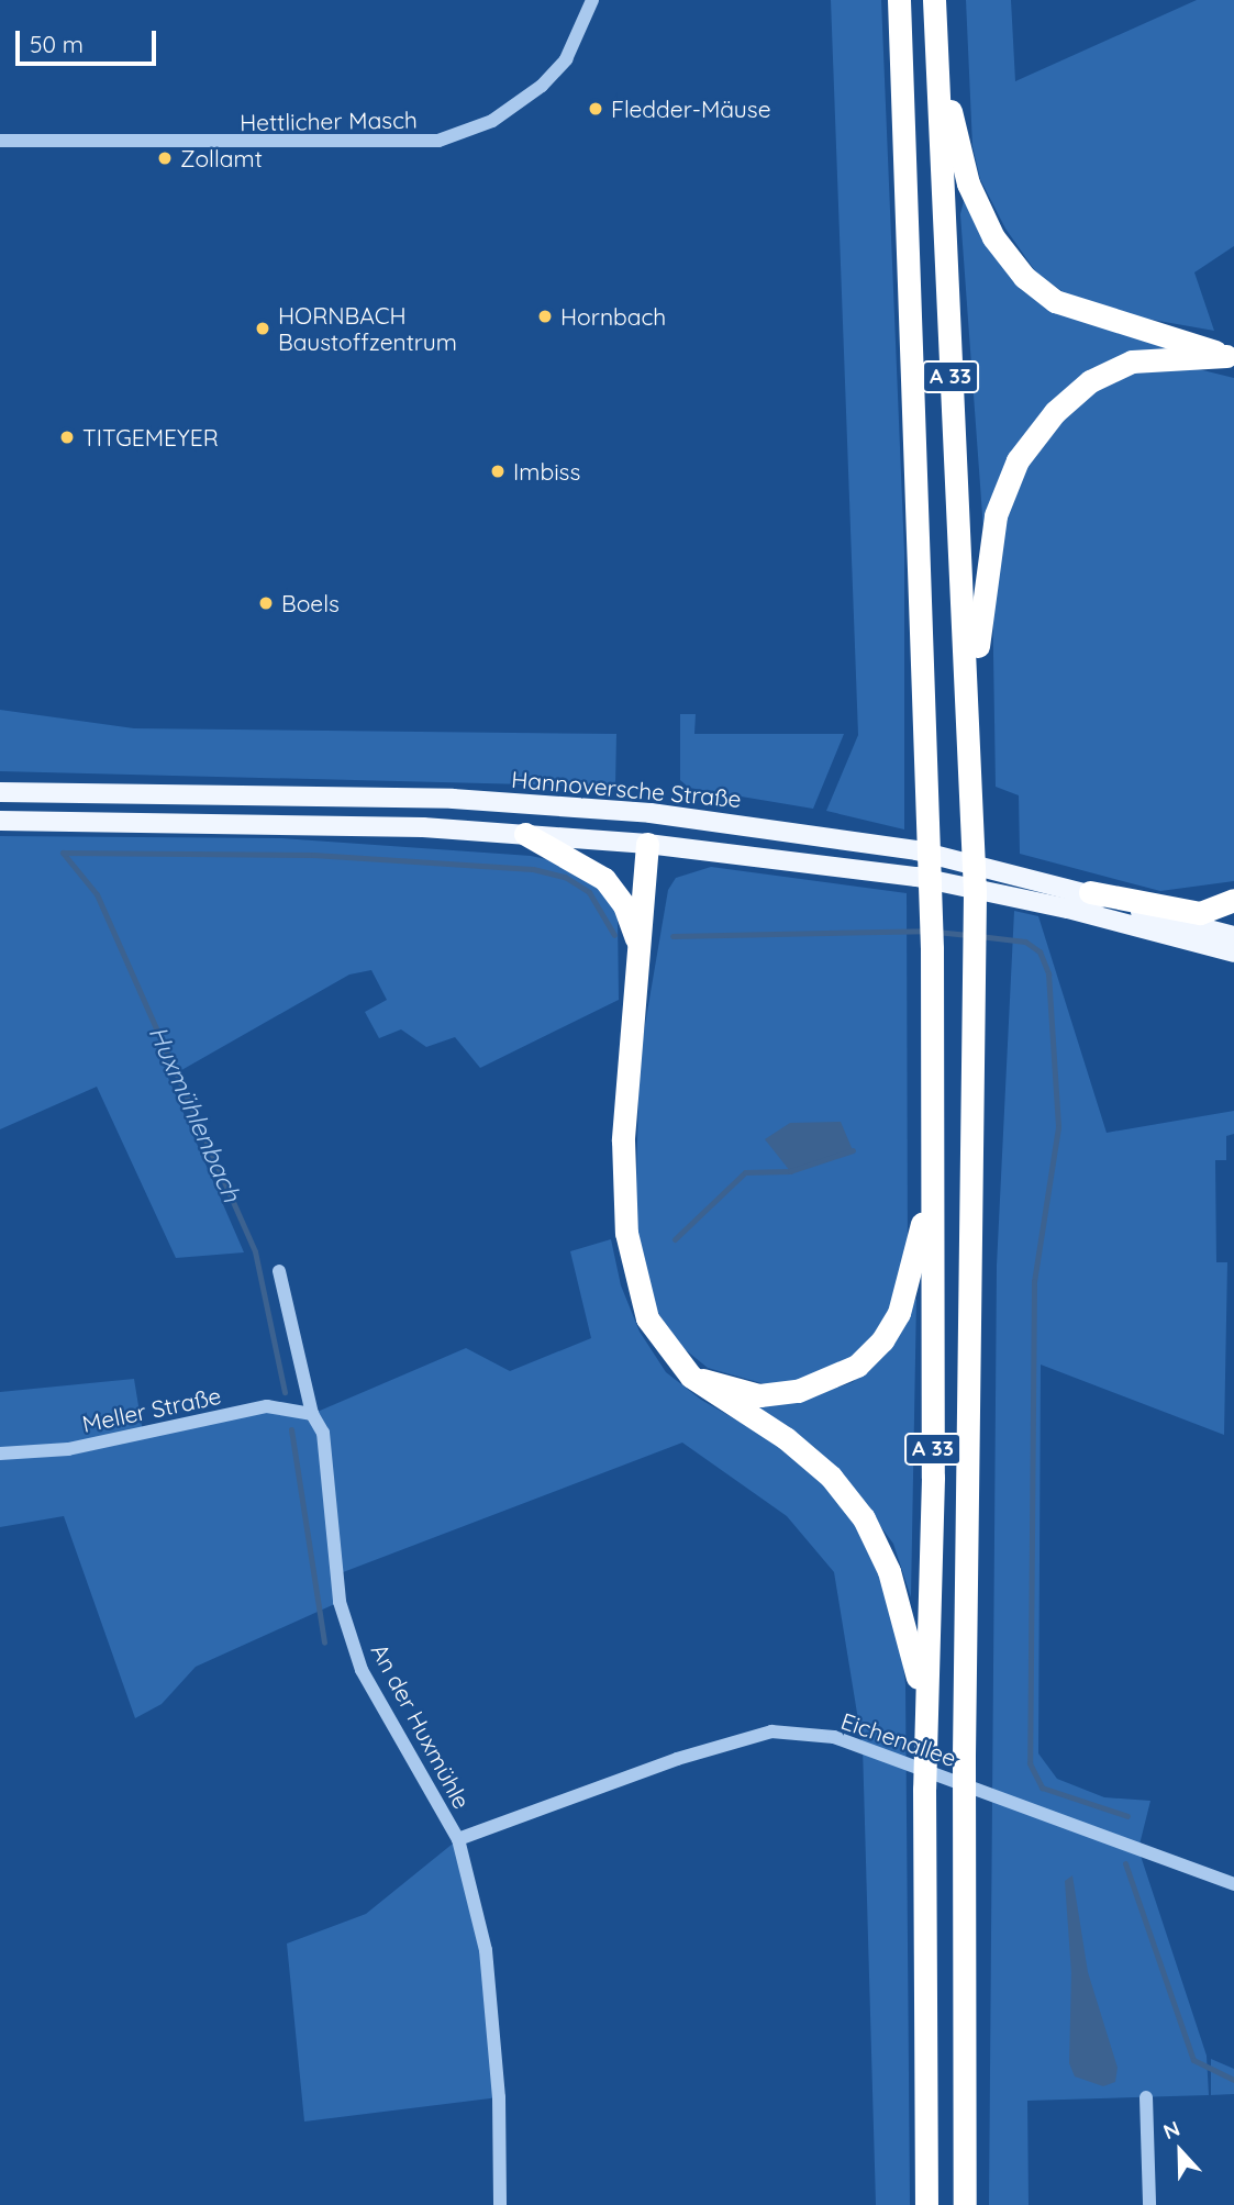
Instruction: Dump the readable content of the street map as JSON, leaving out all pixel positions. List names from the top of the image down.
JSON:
{
  "streets": {
    "highway": ["A 33"],
    "main road": ["Hannoversche Straße"],
    "street": [
      "Hettlicher Masch",
      "Meller Straße",
      "An der Huxmühle",
      "Eichenallee"
    ]
  },
  "crossings": [
    ["Meller Straße", "An der Huxmühle"],
    ["An der Huxmühle", "Eichenallee"]
  ],
  "water": ["Huxmühlenbach"],
  "places": [
    "Fledder-Mäuse",
    "Zollamt",
    "Hornbach",
    "HORNBACH Baustoffzentrum",
    "TITGEMEYER",
    "Imbiss",
    "Boels"
  ],
  "scale_bar": "50 m",
  "north": "top"
}
